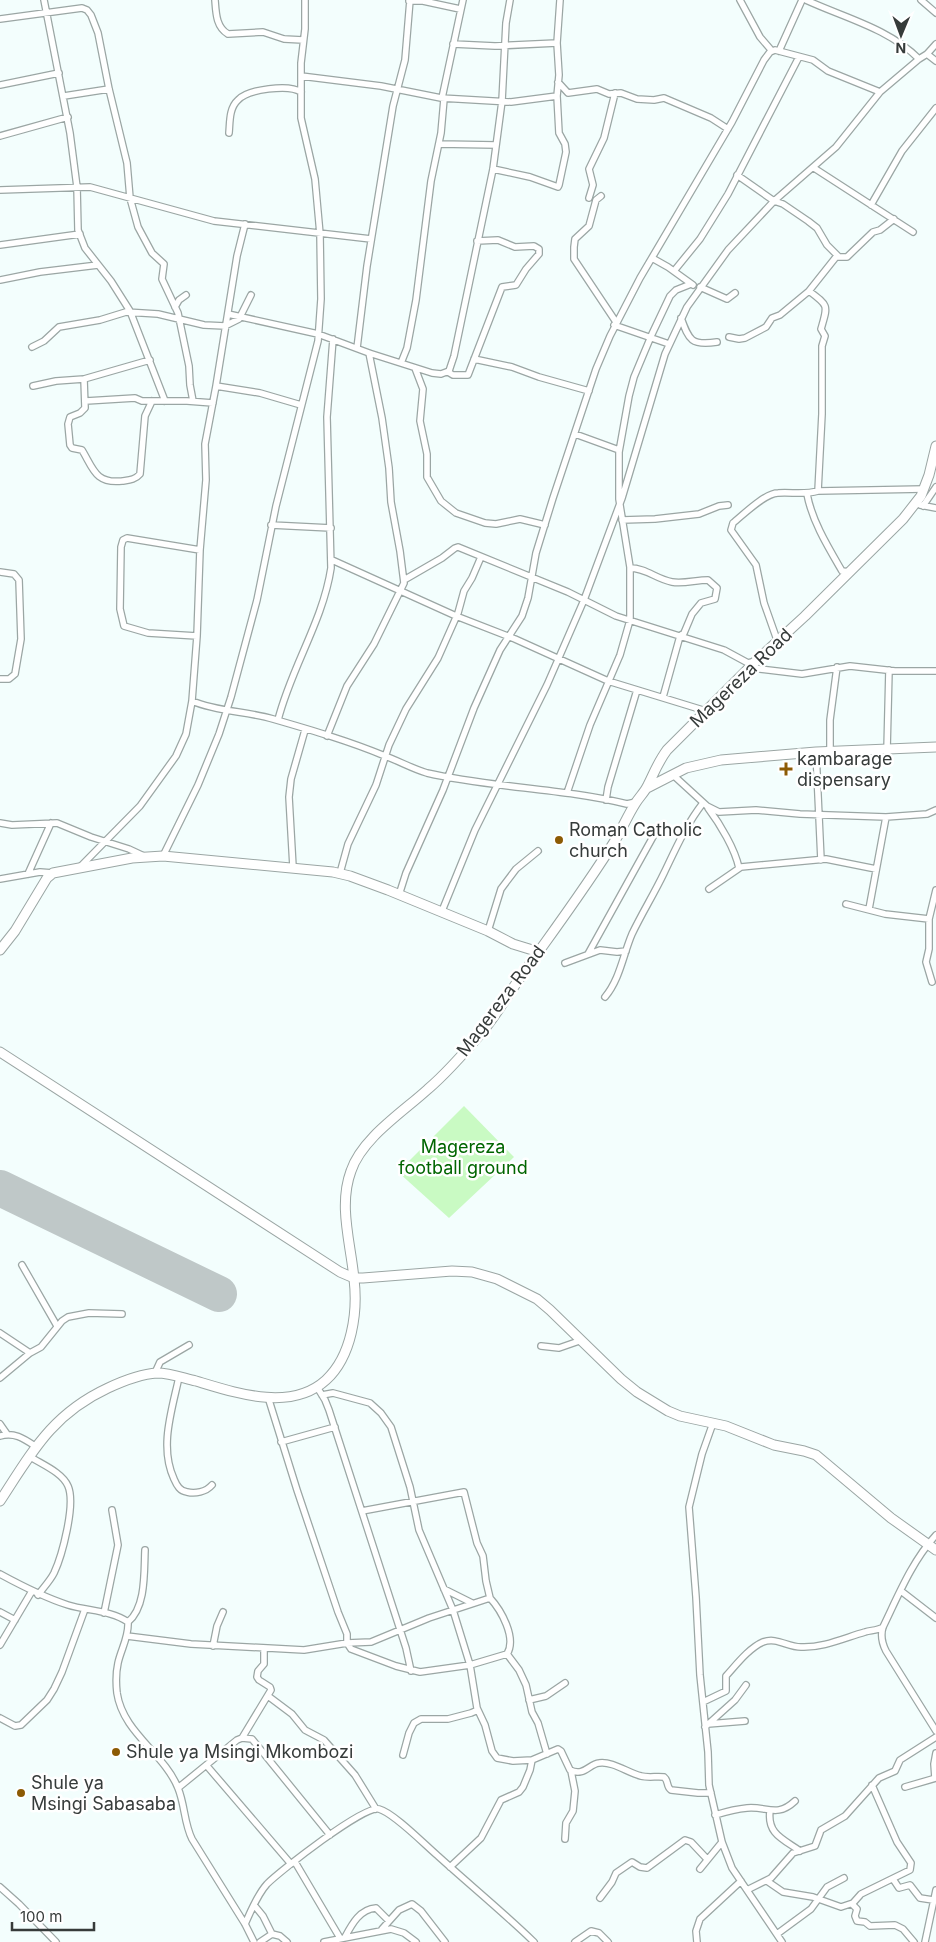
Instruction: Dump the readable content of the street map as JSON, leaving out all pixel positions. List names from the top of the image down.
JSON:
{
  "streets": {
    "street": ["Magereza Road"]
  },
  "parks": ["Magereza football ground"],
  "places": {
    "health": ["kambarage dispensary"],
    "other": ["Roman Catholic church", "Shule ya Msingi Mkombozi", "Shule ya Msingi Sabasaba"]
  },
  "scale_bar": "100 m",
  "north": "bottom"
}
